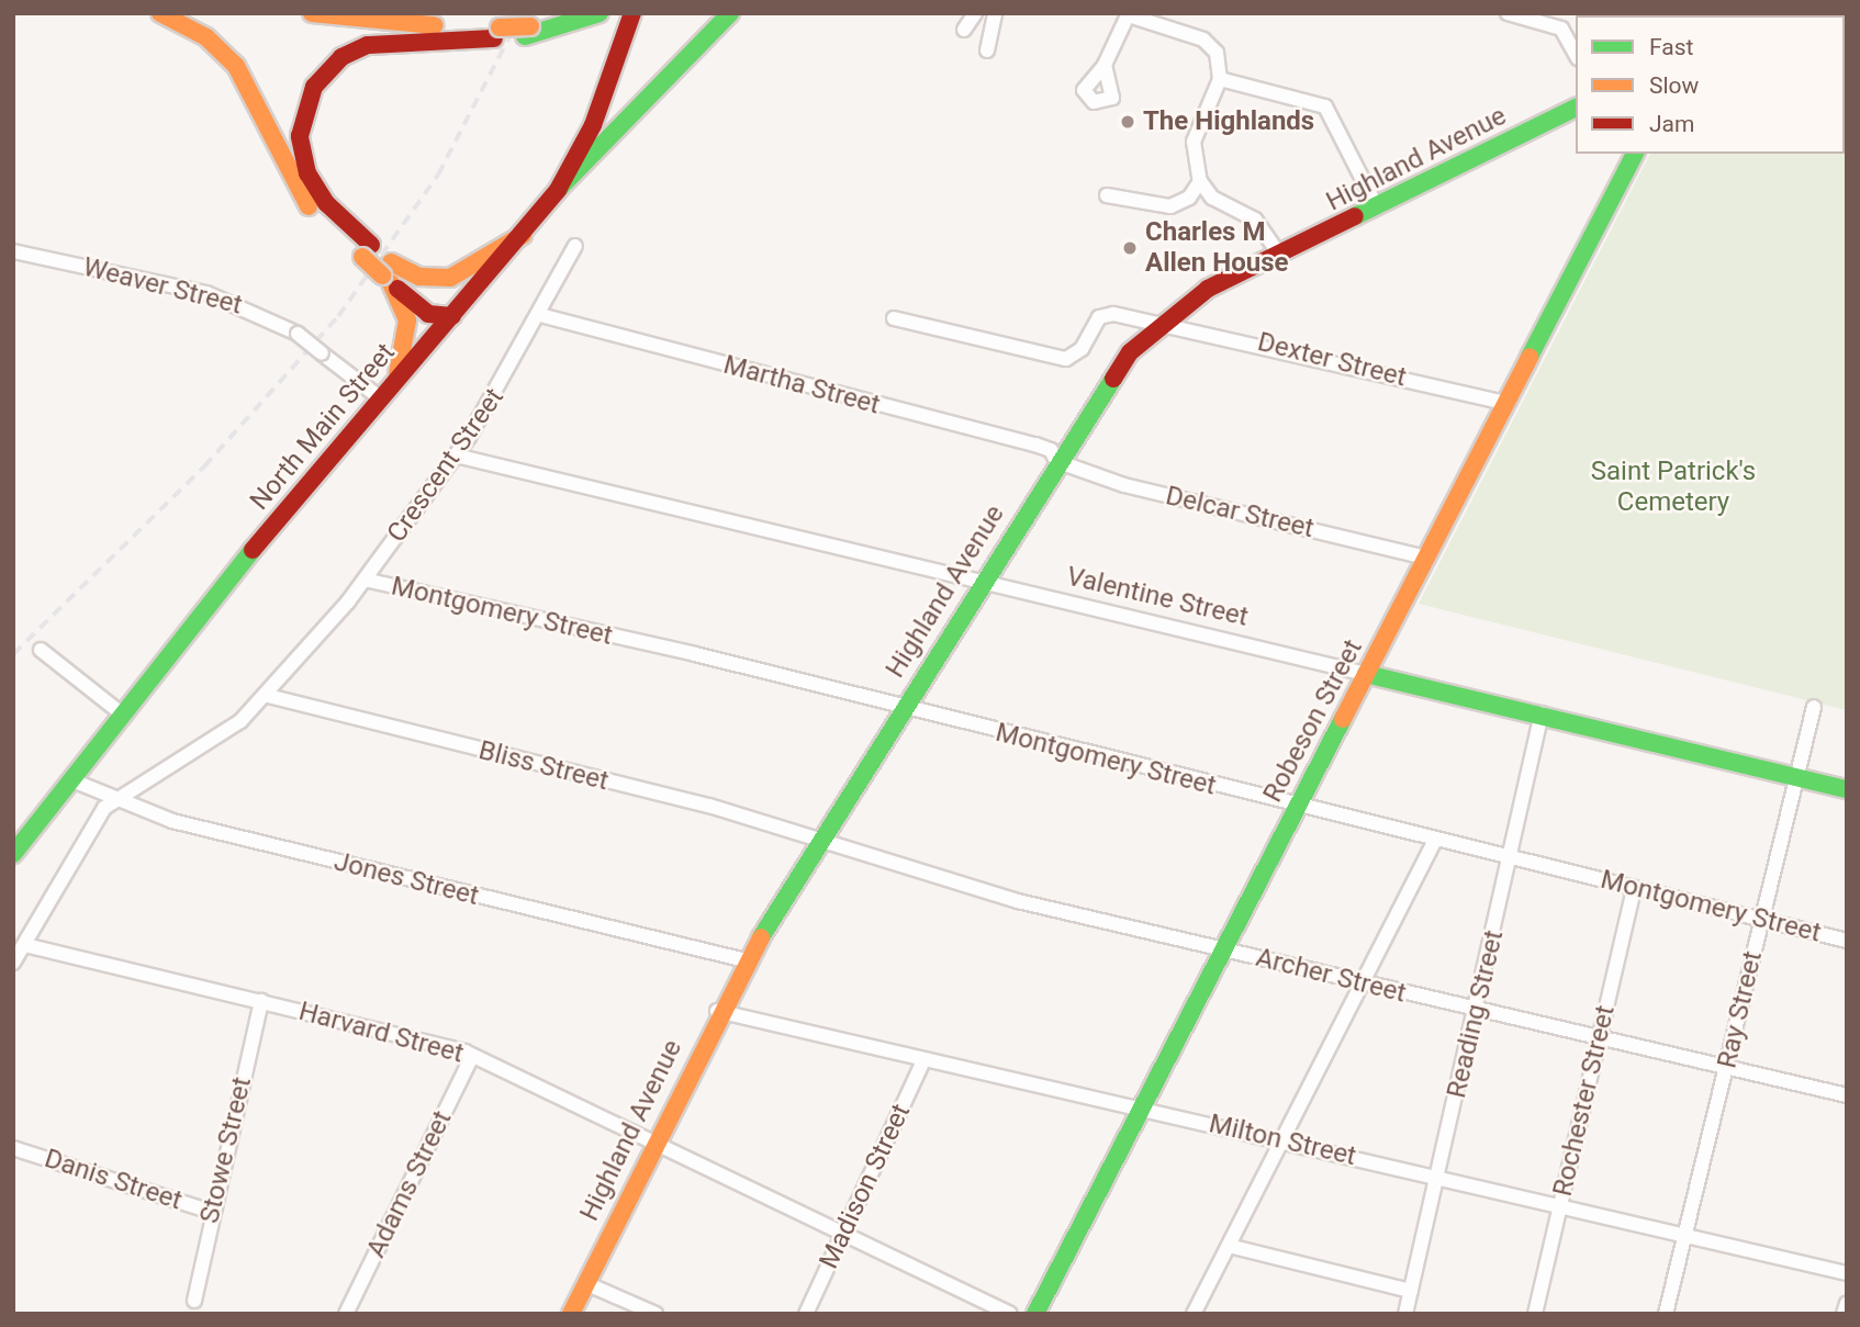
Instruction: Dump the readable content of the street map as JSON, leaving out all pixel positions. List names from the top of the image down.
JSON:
{
  "streets": {
    "main road": [
      "Highland Avenue",
      "North Main Street",
      "Valentine Street",
      "Robeson Street"
    ],
    "street": [
      "Weaver Street",
      "Dexter Street",
      "Martha Street",
      "Crescent Street",
      "Delcar Street",
      "Montgomery Street",
      "Bliss Street",
      "Jones Street",
      "Archer Street",
      "Ray Street",
      "Reading Street",
      "Harvard Street",
      "Rochester Street",
      "Milton Street",
      "Stowe Street",
      "Danis Street",
      "Adams Street",
      "Madison Street"
    ]
  },
  "crossings": [
    ["Highland Avenue", "Dexter Street"],
    ["Highland Avenue", "Martha Street"],
    ["Highland Avenue", "Delcar Street"],
    ["Highland Avenue", "Valentine Street"],
    ["Highland Avenue", "Montgomery Street"],
    ["Highland Avenue", "Bliss Street"],
    ["Highland Avenue", "Jones Street"],
    ["Highland Avenue", "Archer Street"],
    ["Highland Avenue", "Harvard Street"],
    ["Highland Avenue", "Milton Street"],
    ["Weaver Street", "North Main Street"],
    ["Dexter Street", "Robeson Street"],
    ["Martha Street", "Crescent Street"],
    ["Martha Street", "Delcar Street"],
    ["North Main Street", "Jones Street"],
    ["Crescent Street", "Valentine Street"],
    ["Crescent Street", "Montgomery Street"],
    ["Crescent Street", "Bliss Street"],
    ["Crescent Street", "Jones Street"],
    ["Crescent Street", "Harvard Street"],
    ["Delcar Street", "Robeson Street"],
    ["Valentine Street", "Robeson Street"],
    ["Valentine Street", "Ray Street"],
    ["Valentine Street", "Reading Street"],
    ["Montgomery Street", "Robeson Street"],
    ["Montgomery Street", "Ray Street"],
    ["Montgomery Street", "Reading Street"],
    ["Montgomery Street", "Rochester Street"],
    ["Robeson Street", "Archer Street"],
    ["Robeson Street", "Milton Street"],
    ["Bliss Street", "Archer Street"],
    ["Archer Street", "Ray Street"],
    ["Archer Street", "Reading Street"],
    ["Archer Street", "Rochester Street"],
    ["Ray Street", "Milton Street"],
    ["Reading Street", "Milton Street"],
    ["Harvard Street", "Stowe Street"],
    ["Harvard Street", "Adams Street"],
    ["Harvard Street", "Madison Street"],
    ["Rochester Street", "Milton Street"],
    ["Milton Street", "Madison Street"],
    ["Stowe Street", "Danis Street"]
  ],
  "parks": ["Saint Patrick's Cemetery"],
  "places": ["The Highlands", "Charles M Allen House"],
  "legend": ["Fast", "Slow", "Jam"]
}
